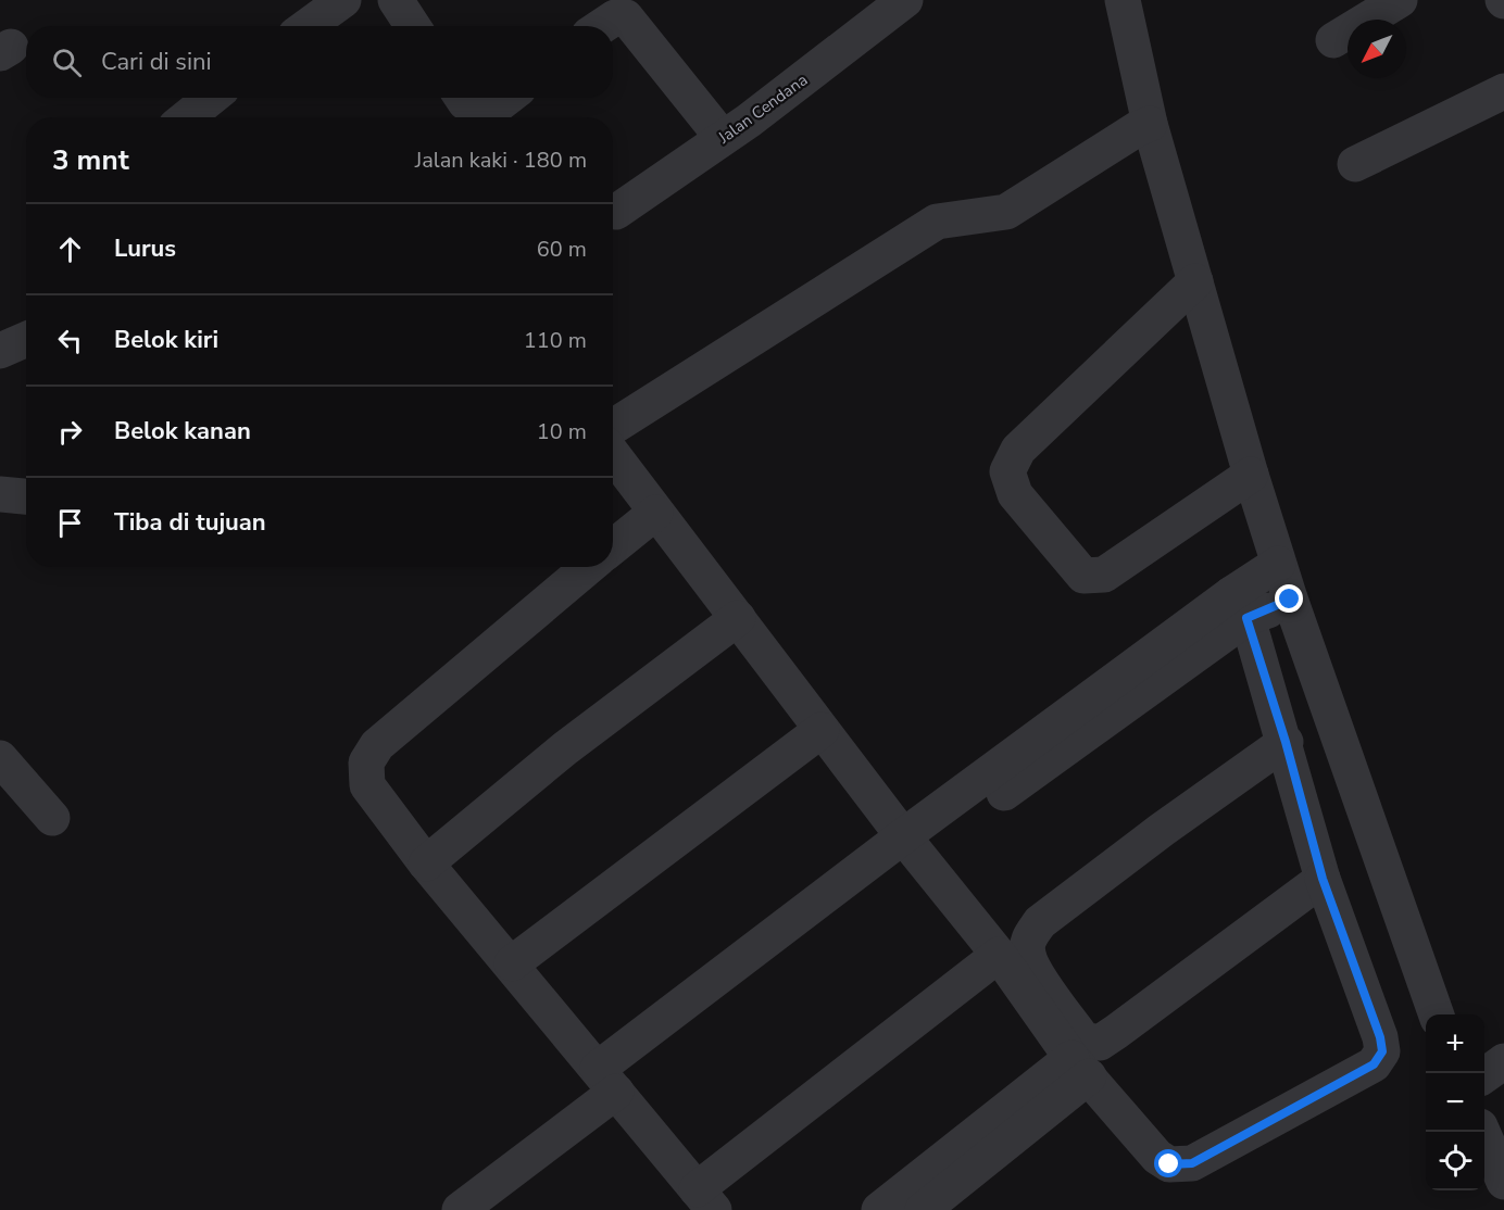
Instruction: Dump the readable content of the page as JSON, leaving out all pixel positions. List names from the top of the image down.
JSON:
{
  "streets": {
    "street": ["Jalan Cendana"]
  },
  "north": "bottom left",
  "page": {
    "search": "Cari di sini",
    "heading": ["3 mnt", "Jalan kaki · 180 m"],
    "list": [
      ["Lurus", "60 m"],
      ["Belok kiri", "110 m"],
      ["Belok kanan", "10 m"],
      "Tiba di tujuan"
    ],
    "map_buttons": ["+", "−"]
  }
}
